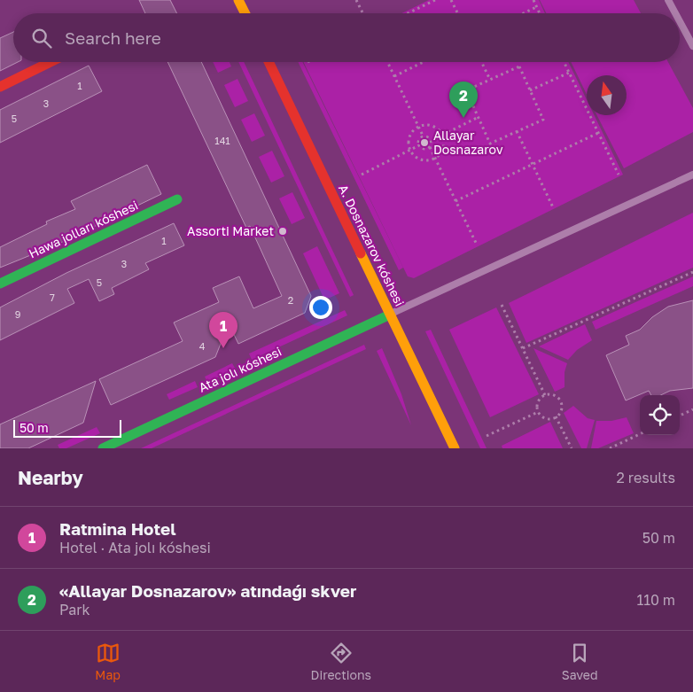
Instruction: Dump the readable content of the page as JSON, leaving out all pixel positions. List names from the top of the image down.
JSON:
{
  "streets": {
    "main road": ["Hawa jolları kóshesi", "A. Dosnazarov kóshesi", "Ata jolı kóshesi"]
  },
  "crossings": [
    ["A. Dosnazarov kóshesi", "Ata jolı kóshesi"]
  ],
  "places": ["Allayar Dosnazarov", "Assorti Market"],
  "house_numbers": [
    "1",
    "3",
    "5",
    "141",
    "1",
    "3",
    "5",
    "7",
    "2",
    "9",
    "4"
  ],
  "scale_bar": "50 m",
  "north": "top",
  "page": {
    "search": "Search here",
    "pins": ["2", "1"],
    "scale": "50 m",
    "heading": ["Nearby", "2 results"],
    "list": [
      {
        "mark": "1",
        "name": "Ratmina Hotel",
        "note": "Hotel · Ata jolı kóshesi",
        "value": "50 m"
      },
      {
        "mark": "2",
        "name": "«Allayar Dosnazarov» atındaǵı skver",
        "note": "Park",
        "value": "110 m"
      }
    ],
    "nav": ["Map", "Directions", "Saved"]
  }
}
